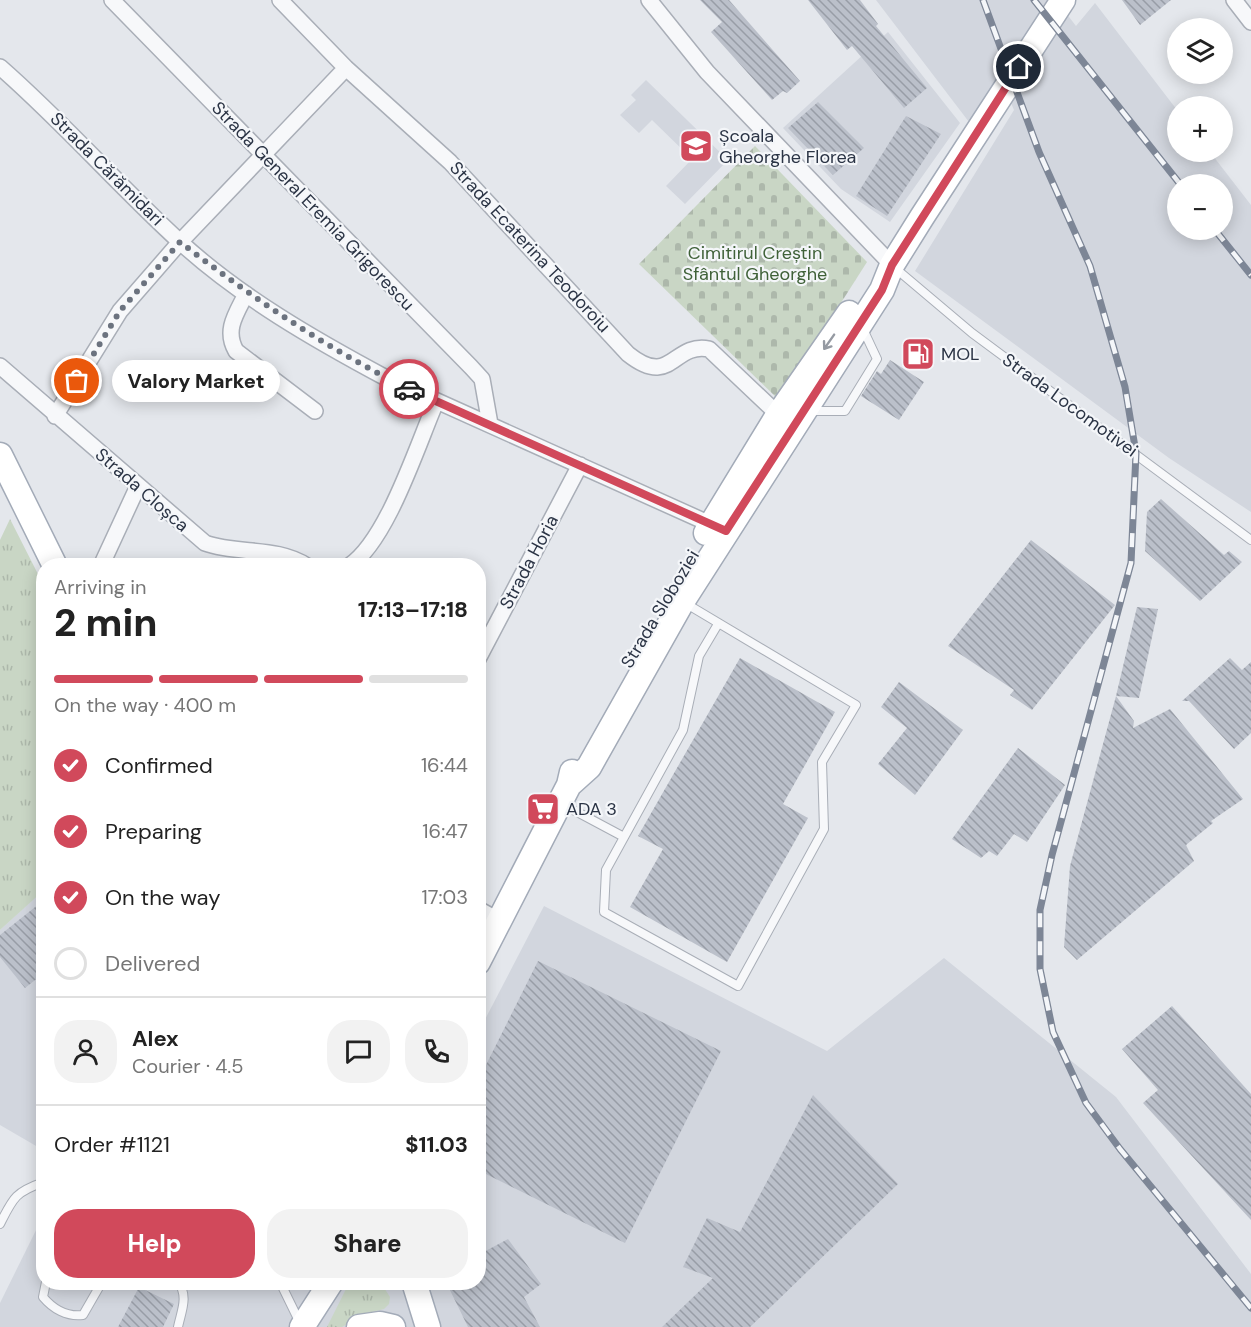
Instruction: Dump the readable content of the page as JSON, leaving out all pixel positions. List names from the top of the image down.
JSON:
{
  "streets": {
    "main road": ["Strada Sloboziei"],
    "street": [
      "Strada Cărămidari",
      "Strada General Eremia Grigorescu",
      "Strada Ecaterina Teodoroiu",
      "Strada Cloșca",
      "Strada Horia"
    ],
    "lane": ["Strada Locomotivei"]
  },
  "crossings": [
    ["Strada Cărămidari", "Strada General Eremia Grigorescu"],
    ["Strada Cărămidari", "Strada Horia"],
    ["Strada Cărămidari", "Strada Sloboziei"],
    ["Strada Ecaterina Teodoroiu", "Strada Sloboziei"],
    ["Strada Locomotivei", "Strada Sloboziei"]
  ],
  "parks": ["Cimitirul Creștin Sfântul Gheorghe"],
  "places": {
    "school or university": ["Școala Gheorghe Florea"],
    "fuel station": ["MOL"],
    "other": ["Valory Market"],
    "supermarket": ["ADA 3"]
  },
  "page": {
    "map_buttons": ["+", "−"],
    "bubble": "Valory Market",
    "heading": ["2 min", "Arriving in", "17:13–17:18"],
    "panel": [
      "Alex",
      "Courier · 4.5",
      "Order #1121",
      "$11.03"
    ],
    "bar": "On the way · 400 m",
    "list": [
      ["Confirmed", "16:44"],
      ["Preparing", "16:47"],
      ["On the way", "17:03"],
      "Delivered"
    ],
    "buttons": ["Help", "Share"]
  }
}
